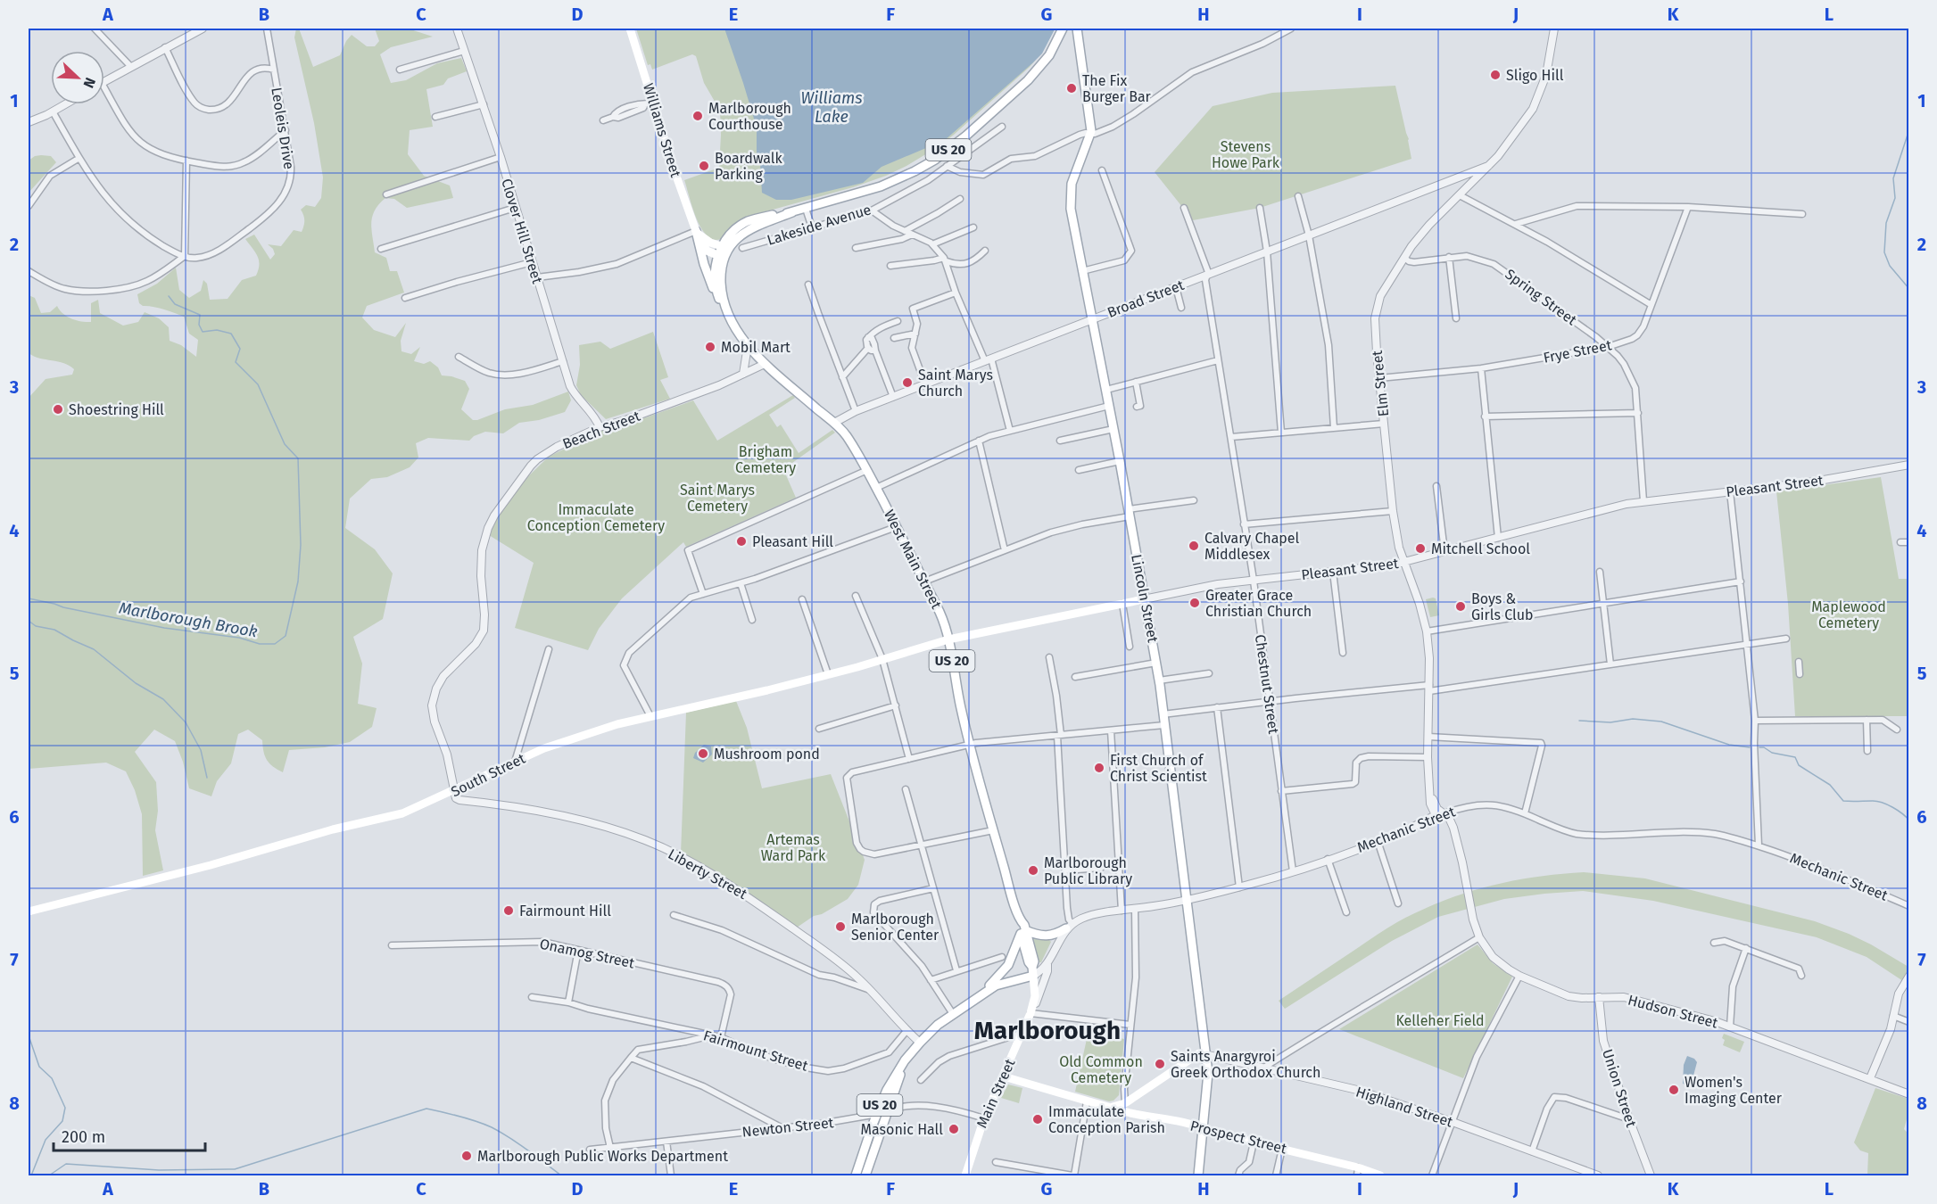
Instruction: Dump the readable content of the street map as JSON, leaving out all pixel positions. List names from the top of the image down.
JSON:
{
  "streets": {
    "main road": [
      "Williams Street",
      "US 20",
      "Lakeside Avenue",
      "Pleasant Street",
      "West Main Street",
      "Lincoln Street",
      "South Street",
      "Main Street",
      "Prospect Street"
    ],
    "street": [
      "Leoleis Drive",
      "Clover Hill Street",
      "Spring Street",
      "Broad Street",
      "Frye Street",
      "Elm Street",
      "Beach Street",
      "Chestnut Street",
      "Mechanic Street",
      "Liberty Street",
      "Onamog Street",
      "Hudson Street",
      "Fairmount Street",
      "Union Street",
      "Highland Street",
      "Newton Street"
    ]
  },
  "crossings": [
    ["Williams Street", "US 20"],
    ["Williams Street", "West Main Street"],
    ["US 20", "West Main Street"],
    ["US 20", "Liberty Street"],
    ["US 20", "Newton Street"],
    ["Lakeside Avenue", "West Main Street"],
    ["Clover Hill Street", "Beach Street"],
    ["Spring Street", "Frye Street"],
    ["Spring Street", "Elm Street"],
    ["Spring Street", "Pleasant Street"],
    ["Broad Street", "Elm Street"],
    ["Broad Street", "West Main Street"],
    ["Broad Street", "Lincoln Street"],
    ["Broad Street", "Chestnut Street"],
    ["Frye Street", "Elm Street"],
    ["Elm Street", "Pleasant Street"],
    ["Elm Street", "Mechanic Street"],
    ["Beach Street", "West Main Street"],
    ["Beach Street", "South Street"],
    ["Beach Street", "Liberty Street"],
    ["Pleasant Street", "West Main Street"],
    ["Pleasant Street", "Lincoln Street"],
    ["Pleasant Street", "Chestnut Street"],
    ["Pleasant Street", "South Street"],
    ["West Main Street", "South Street"],
    ["West Main Street", "Main Street"],
    ["Lincoln Street", "Mechanic Street"],
    ["Lincoln Street", "Highland Street"],
    ["Lincoln Street", "Prospect Street"],
    ["Chestnut Street", "Mechanic Street"],
    ["South Street", "Liberty Street"],
    ["Mechanic Street", "Hudson Street"],
    ["Liberty Street", "Fairmount Street"],
    ["Onamog Street", "Fairmount Street"],
    ["Hudson Street", "Union Street"],
    ["Main Street", "Newton Street"],
    ["Main Street", "Prospect Street"]
  ],
  "districts": ["Marlborough"],
  "water": ["Williams Lake", "Marlborough Brook"],
  "parks": [
    "Stevens Howe Park",
    "Brigham Cemetery",
    "Saint Marys Cemetery",
    "Immaculate Conception Cemetery",
    "Maplewood Cemetery",
    "Artemas Ward Park",
    "Kelleher Field",
    "Old Common Cemetery"
  ],
  "places": [
    "Sligo Hill",
    "The Fix Burger Bar",
    "Marlborough Courthouse",
    "Boardwalk Parking",
    "Mobil Mart",
    "Saint Marys Church",
    "Shoestring Hill",
    "Pleasant Hill",
    "Calvary Chapel Middlesex",
    "Mitchell School",
    "Greater Grace Christian Church",
    "Boys & Girls Club",
    "Mushroom pond",
    "First Church of Christ Scientist",
    "Marlborough Public Library",
    "Fairmount Hill",
    "Marlborough Senior Center",
    "Saints Anargyroi Greek Orthodox Church",
    "Women's Imaging Center",
    "Immaculate Conception Parish",
    "Masonic Hall",
    "Marlborough Public Works Department"
  ],
  "scale_bar": "200 m",
  "north": "bottom right",
  "grid": {
    "columns": [
      "A",
      "B",
      "C",
      "D",
      "E",
      "F",
      "G",
      "H",
      "I",
      "J",
      "K",
      "L"
    ],
    "rows": [
      "1",
      "2",
      "3",
      "4",
      "5",
      "6",
      "7",
      "8"
    ]
  }
}
